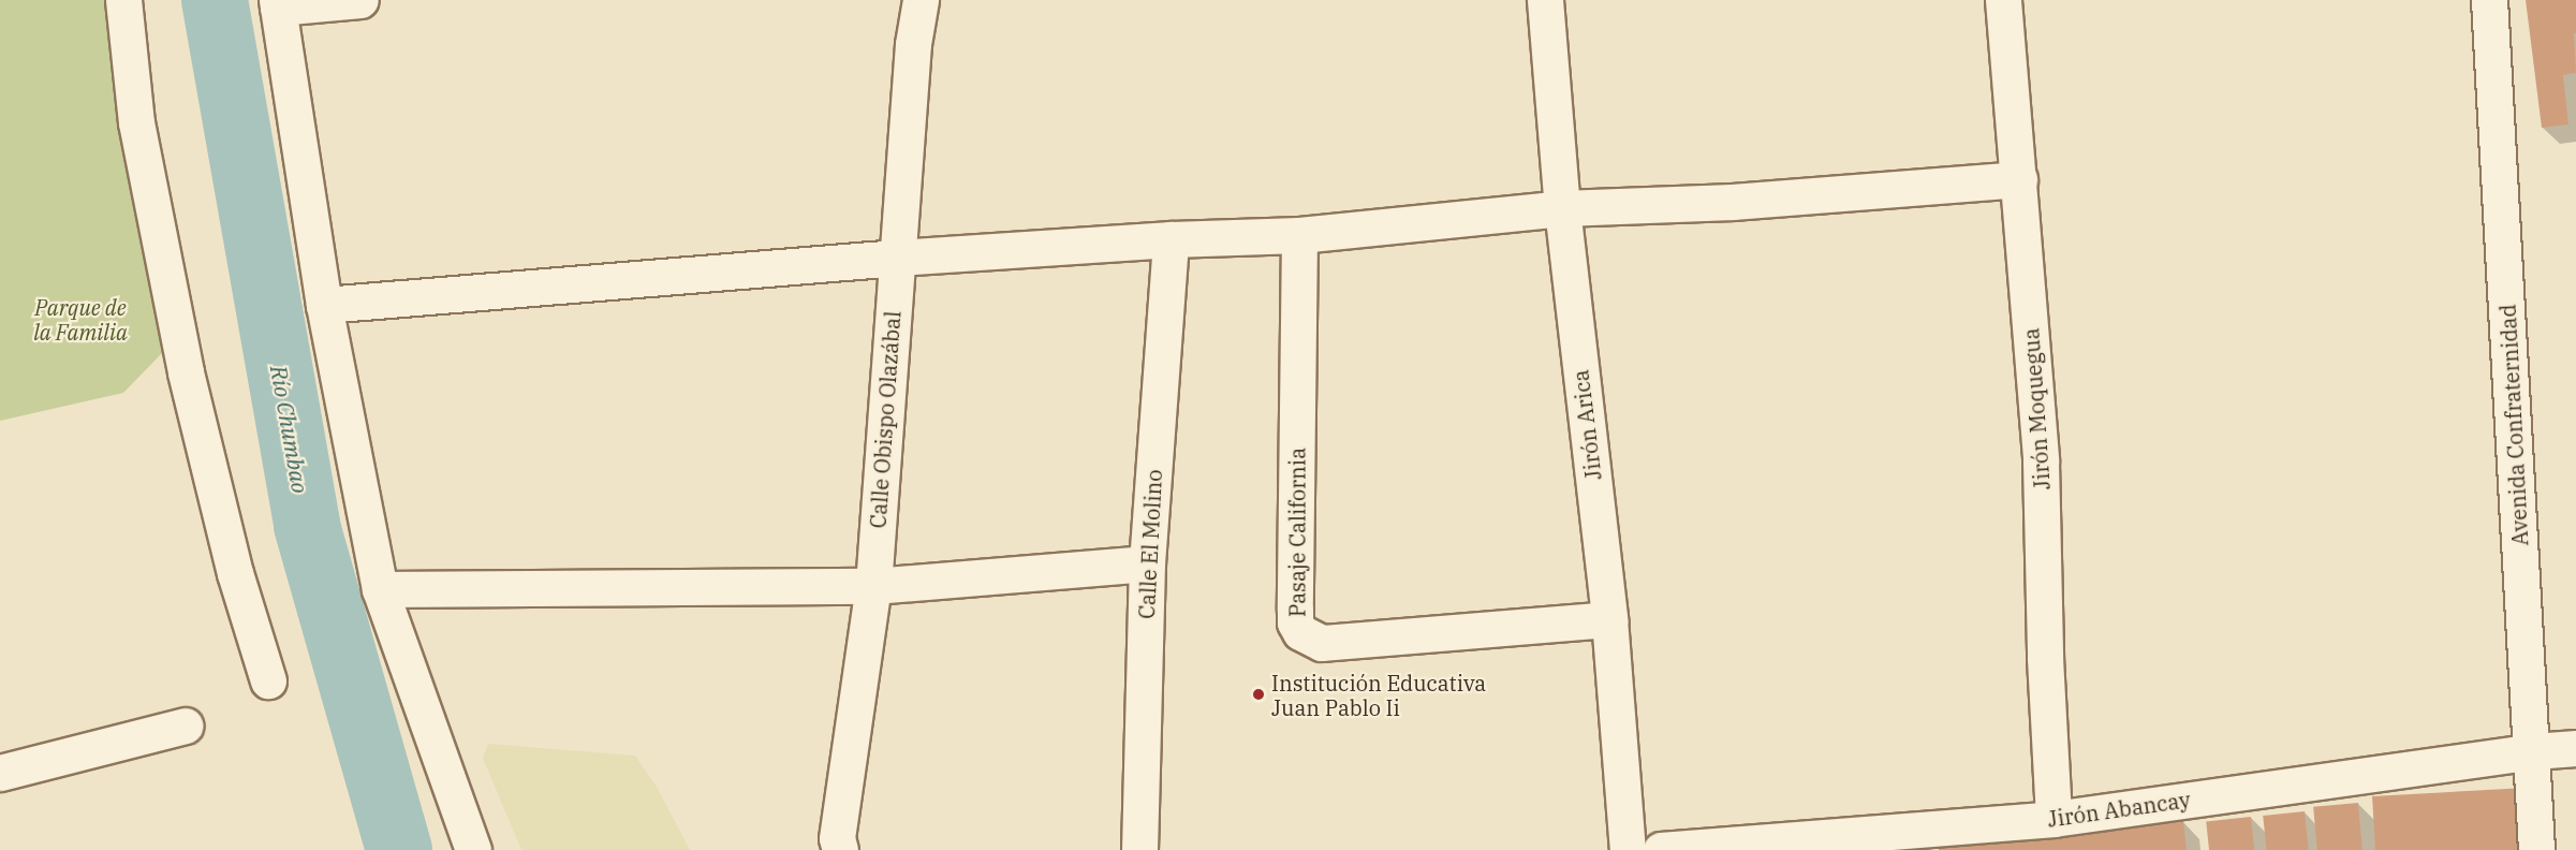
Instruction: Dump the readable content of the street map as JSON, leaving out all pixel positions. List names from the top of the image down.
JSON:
{
  "streets": {
    "street": [
      "Jirón Moquegua",
      "Calle Obispo Olazábal",
      "Jirón Arica",
      "Avenida Confraternidad",
      "Pasaje California",
      "Calle El Molino",
      "Jirón Abancay"
    ]
  },
  "crossings": [
    ["Jirón Moquegua", "Jirón Abancay"],
    ["Jirón Arica", "Pasaje California"],
    ["Avenida Confraternidad", "Jirón Abancay"]
  ],
  "water": ["Río Chumbao"],
  "parks": ["Parque de la Familia"],
  "places": ["Institución Educativa Juan Pablo Ii"]
}
